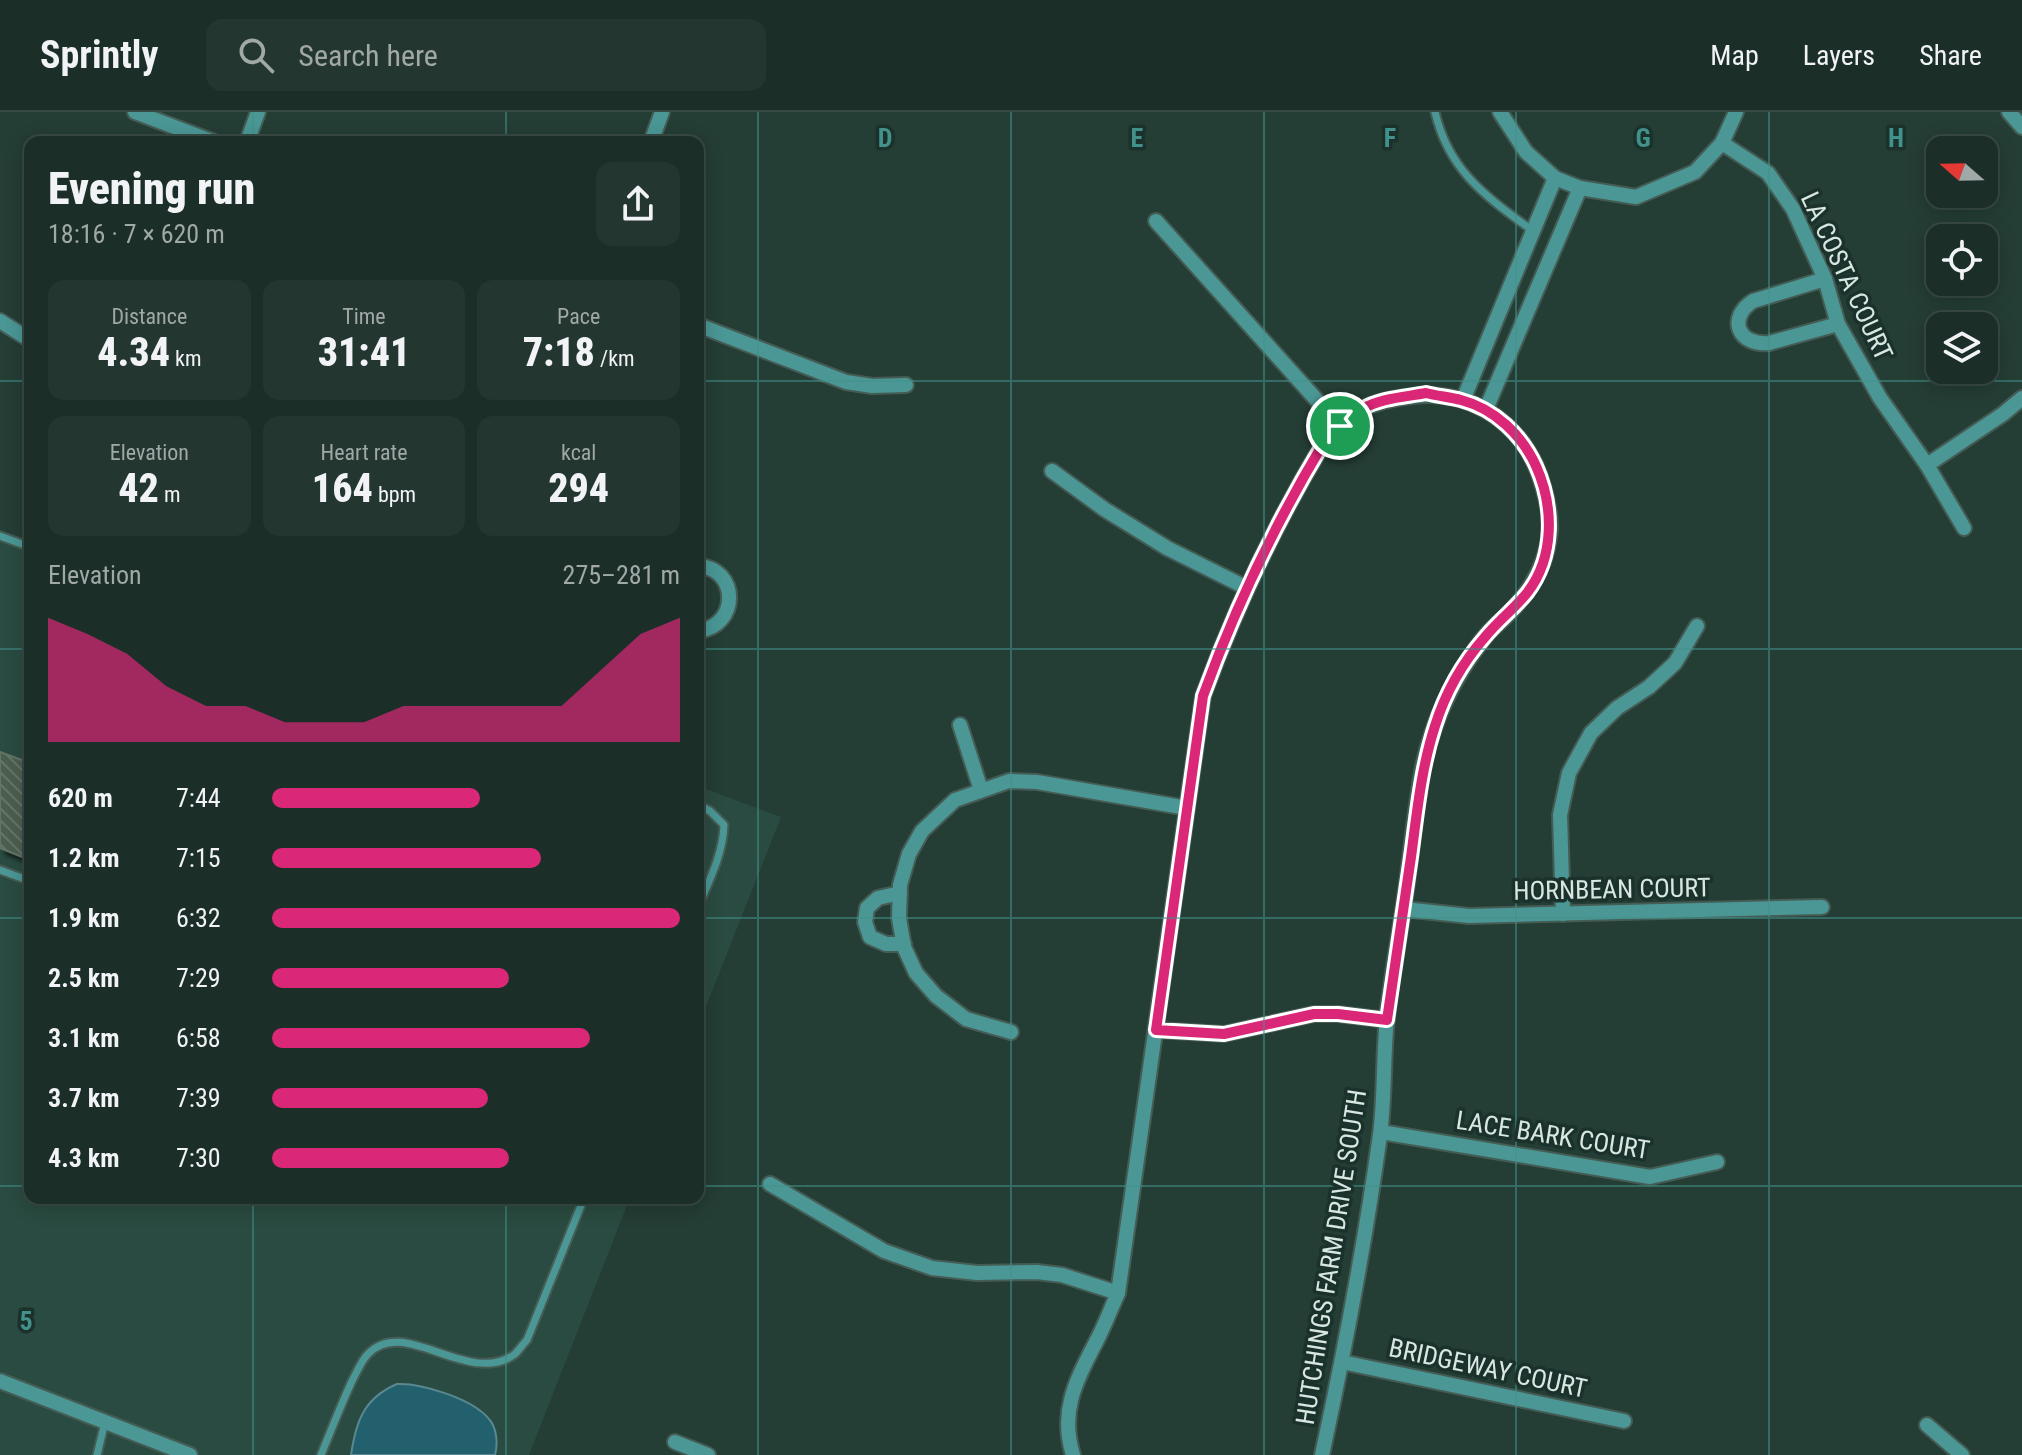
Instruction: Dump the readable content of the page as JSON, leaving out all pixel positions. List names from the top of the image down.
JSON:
{
  "streets": {
    "street": [
      "LA COSTA COURT",
      "HORNBEAN COURT",
      "LACE BARK COURT",
      "HUTCHINGS FARM DRIVE SOUTH",
      "BRIDGEWAY COURT"
    ]
  },
  "crossings": [
    ["HORNBEAN COURT", "HUTCHINGS FARM DRIVE SOUTH"],
    ["LACE BARK COURT", "HUTCHINGS FARM DRIVE SOUTH"],
    ["HUTCHINGS FARM DRIVE SOUTH", "BRIDGEWAY COURT"]
  ],
  "north": "left",
  "page": {
    "header": "Sprintly",
    "search": "Search here",
    "nav": ["Map", "Layers", "Share"],
    "heading": ["Evening run", "18:16 · 7 × 620 m"],
    "stats": [
      ["Distance", "4.34 km"],
      ["Time", "31:41"],
      ["Pace", "7:18 /km"],
      ["Elevation", "42 m"],
      ["Heart rate", "164 bpm"],
      ["kcal", "294"]
    ],
    "chart": ["Elevation", "275–281 m"],
    "list": [
      {
        "name": "620 m",
        "note": "7:44"
      },
      {
        "name": "1.2 km",
        "note": "7:15"
      },
      {
        "name": "1.9 km",
        "note": "6:32"
      },
      {
        "name": "2.5 km",
        "note": "7:29"
      },
      {
        "name": "3.1 km",
        "note": "6:58"
      },
      {
        "name": "3.7 km",
        "note": "7:39"
      },
      {
        "name": "4.3 km",
        "note": "7:30"
      }
    ]
  },
  "grid": {
    "columns": [
      "D",
      "E",
      "F",
      "G",
      "H"
    ],
    "rows": ["5"]
  }
}
